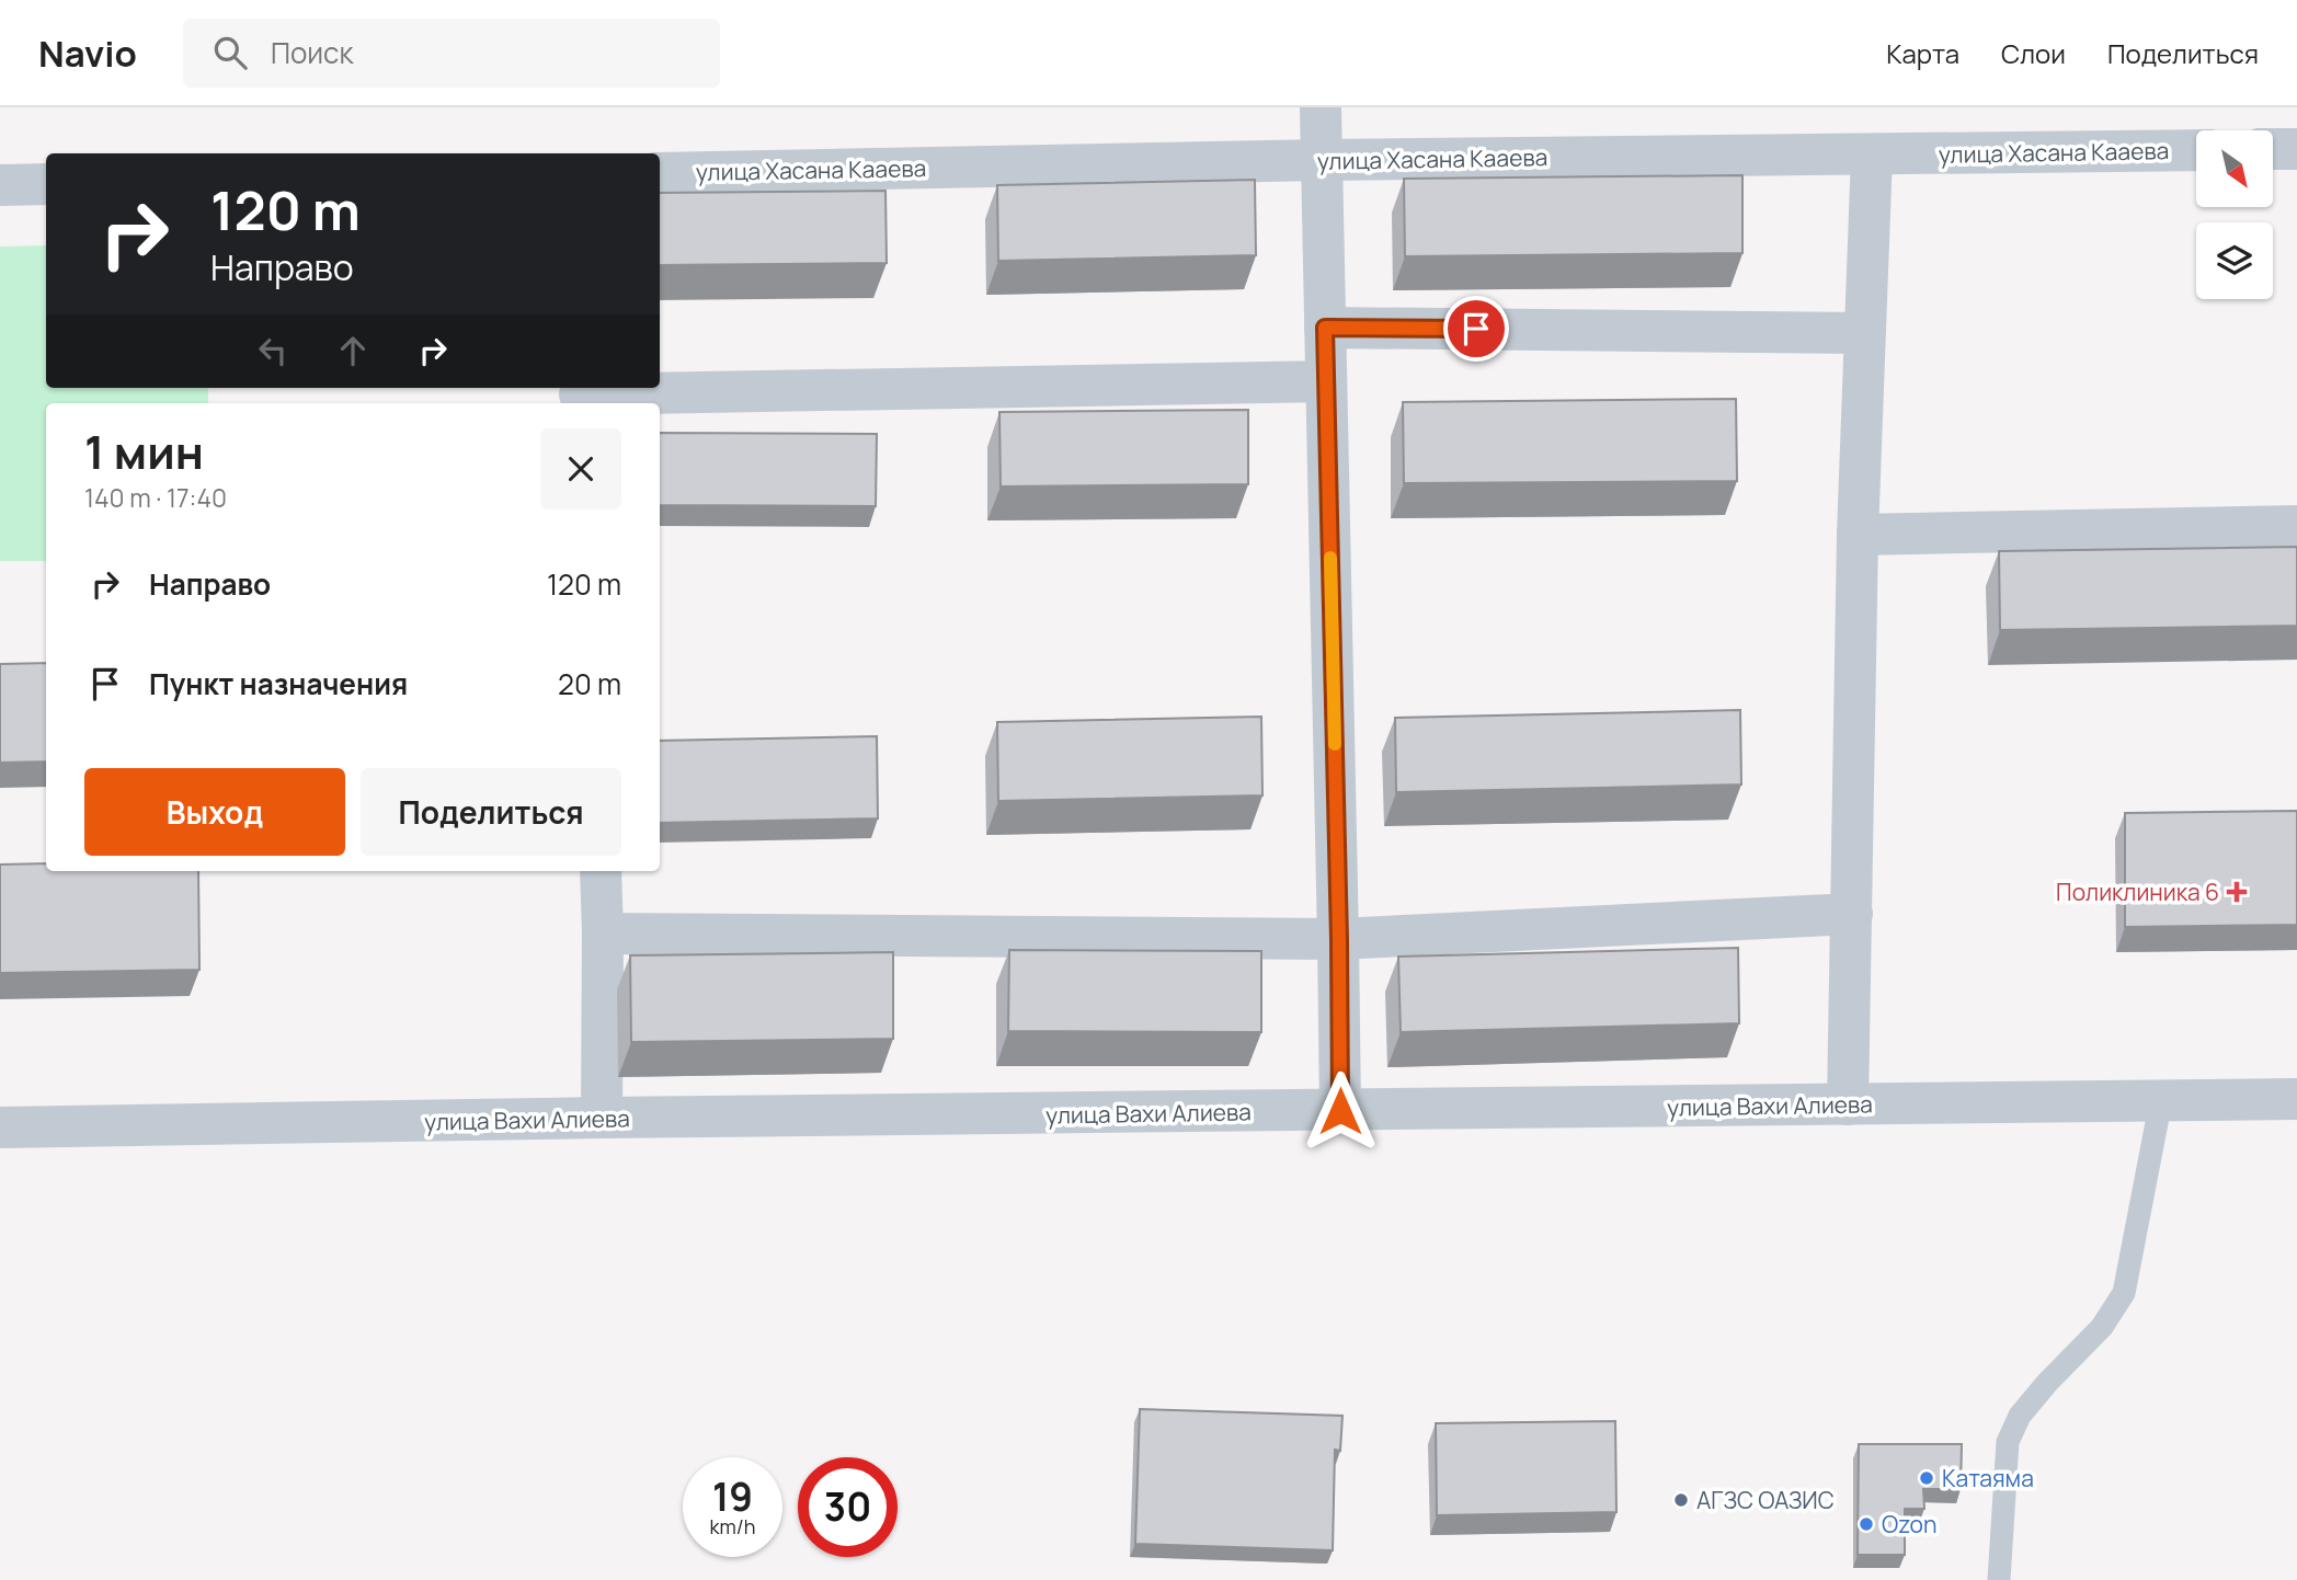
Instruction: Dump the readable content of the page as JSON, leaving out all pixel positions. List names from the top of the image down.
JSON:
{
  "streets": {
    "street": ["улица Хасана Кааева", "улица Вахи Алиева"]
  },
  "places": {
    "health": ["Поликлиника 6"],
    "other": ["Катаяма", "АГЗС ОАЗИС", "Ozon"]
  },
  "north": "bottom right",
  "page": {
    "header": "Navio",
    "search": "Поиск",
    "nav": ["Карта", "Слои", "Поделиться"],
    "turn": ["120 m", "Направо"],
    "heading": ["1 мин", "140 m · 17:40"],
    "list": [
      {
        "name": "Направо",
        "value": "120 m"
      },
      {
        "name": "Пункт назначения",
        "value": "20 m"
      }
    ],
    "buttons": ["Выход", "Поделиться"],
    "speed": "19 km/h",
    "limit": "30"
  }
}
